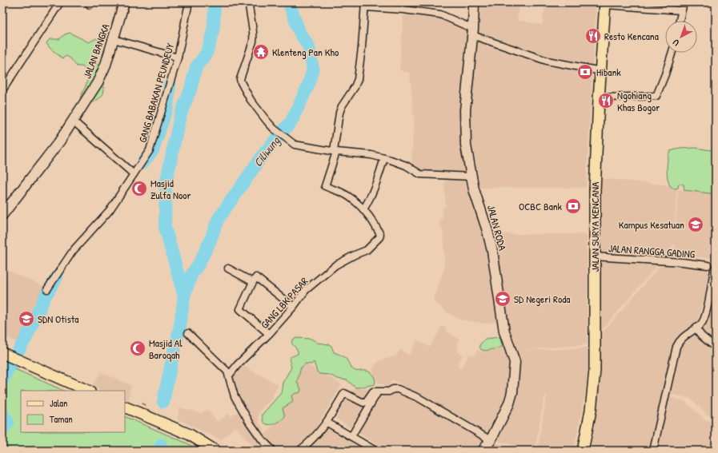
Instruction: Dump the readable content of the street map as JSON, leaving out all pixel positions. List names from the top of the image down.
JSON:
{
  "streets": {
    "main road": ["JALAN SURYA KENCANA"],
    "street": [
      "JALAN BANGKA",
      "GANG BABAKAN PEUNDEUY",
      "JALAN RODA",
      "JALAN RANGGA GADING",
      "GANG LBK PASAR"
    ]
  },
  "crossings": [
    ["JALAN SURYA KENCANA", "JALAN RANGGA GADING"]
  ],
  "water": ["Ciliwung"],
  "places": {
    "restaurant": ["Resto Kencana", "Ngohiang Khas Bogor"],
    "temple": ["Klenteng Pan Kho"],
    "bank": ["Hibank", "OCBC Bank"],
    "mosque": ["Masjid Zulfa Noor", "Masjid Al Baroqah"],
    "school or university": ["Kampus Kesatuan", "SD Negeri Roda", "SDN Otista"]
  },
  "legend": ["Jalan", "Taman"],
  "north": "bottom left"
}
